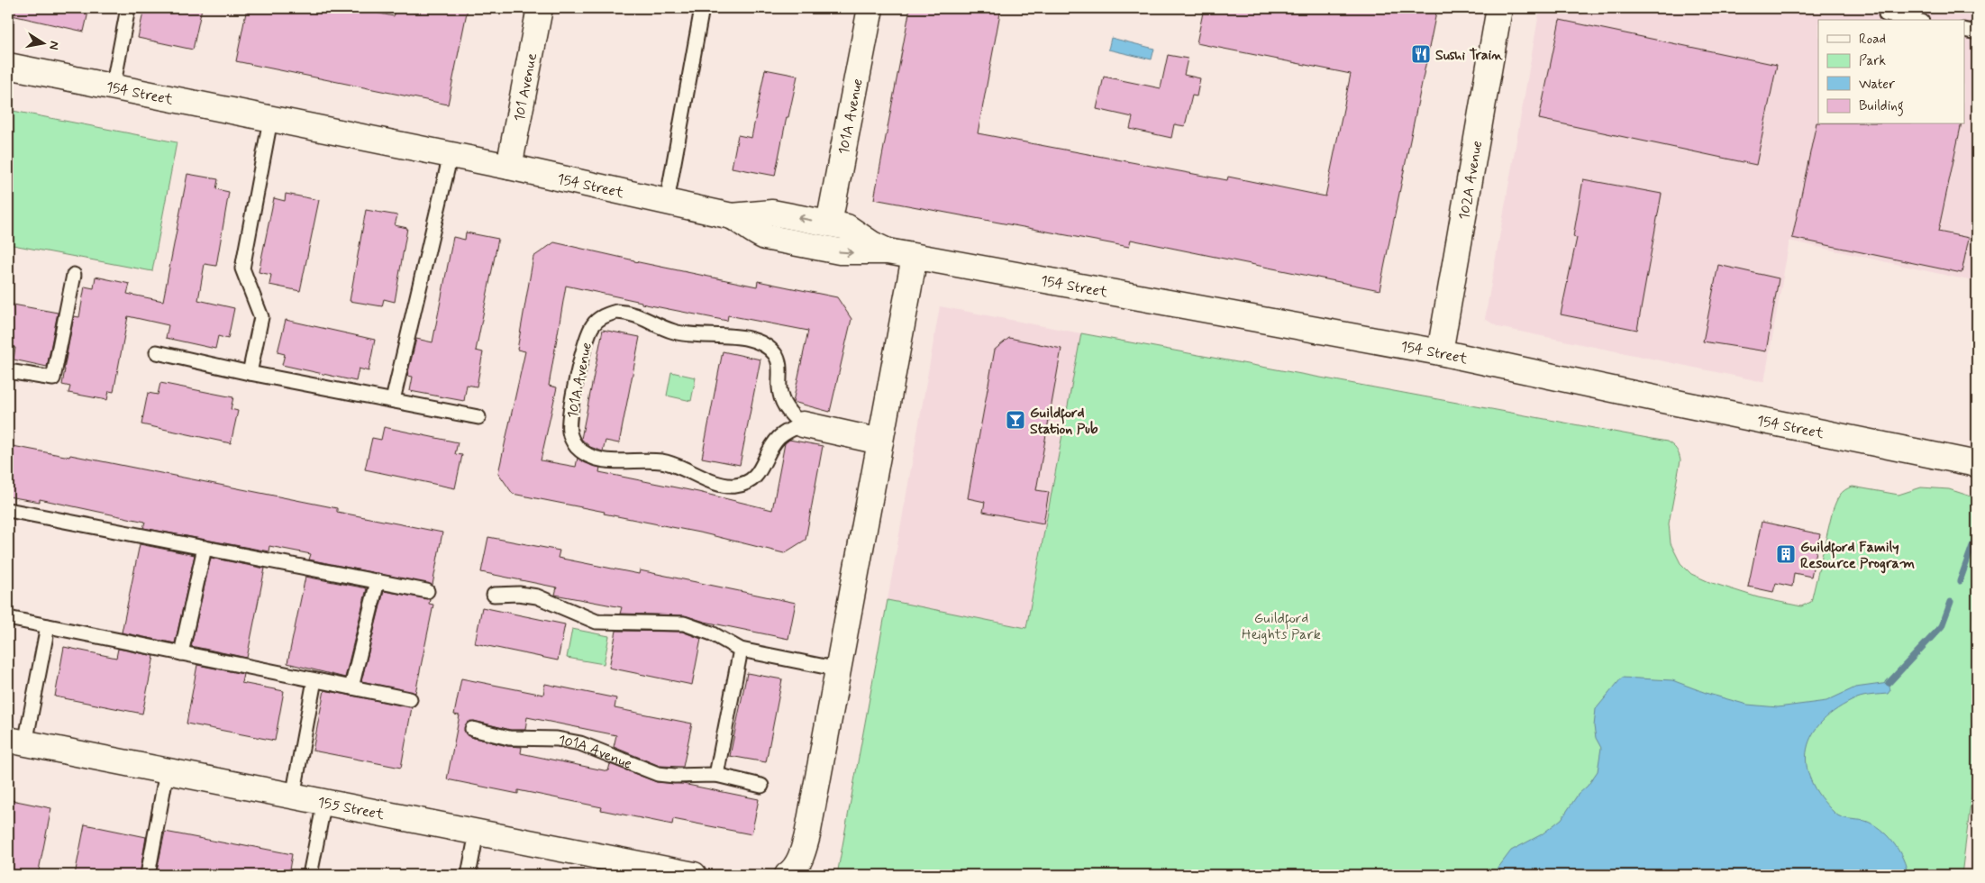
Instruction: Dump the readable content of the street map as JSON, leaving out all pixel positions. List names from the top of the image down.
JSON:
{
  "streets": {
    "main road": [
      "101 Avenue",
      "154 Street",
      "101A Avenue",
      "102A Avenue",
      "155 Street"
    ]
  },
  "crossings": [
    ["101 Avenue", "154 Street"],
    ["154 Street", "101A Avenue"],
    ["154 Street", "102A Avenue"]
  ],
  "parks": ["Guildford Heights Park"],
  "places": {
    "restaurant": ["Sushi Train"],
    "bar": ["Guildford Station Pub"],
    "building": ["Guildford Family Resource Program"]
  },
  "legend": [
    "Road",
    "Park",
    "Water",
    "Building"
  ],
  "north": "right"
}
